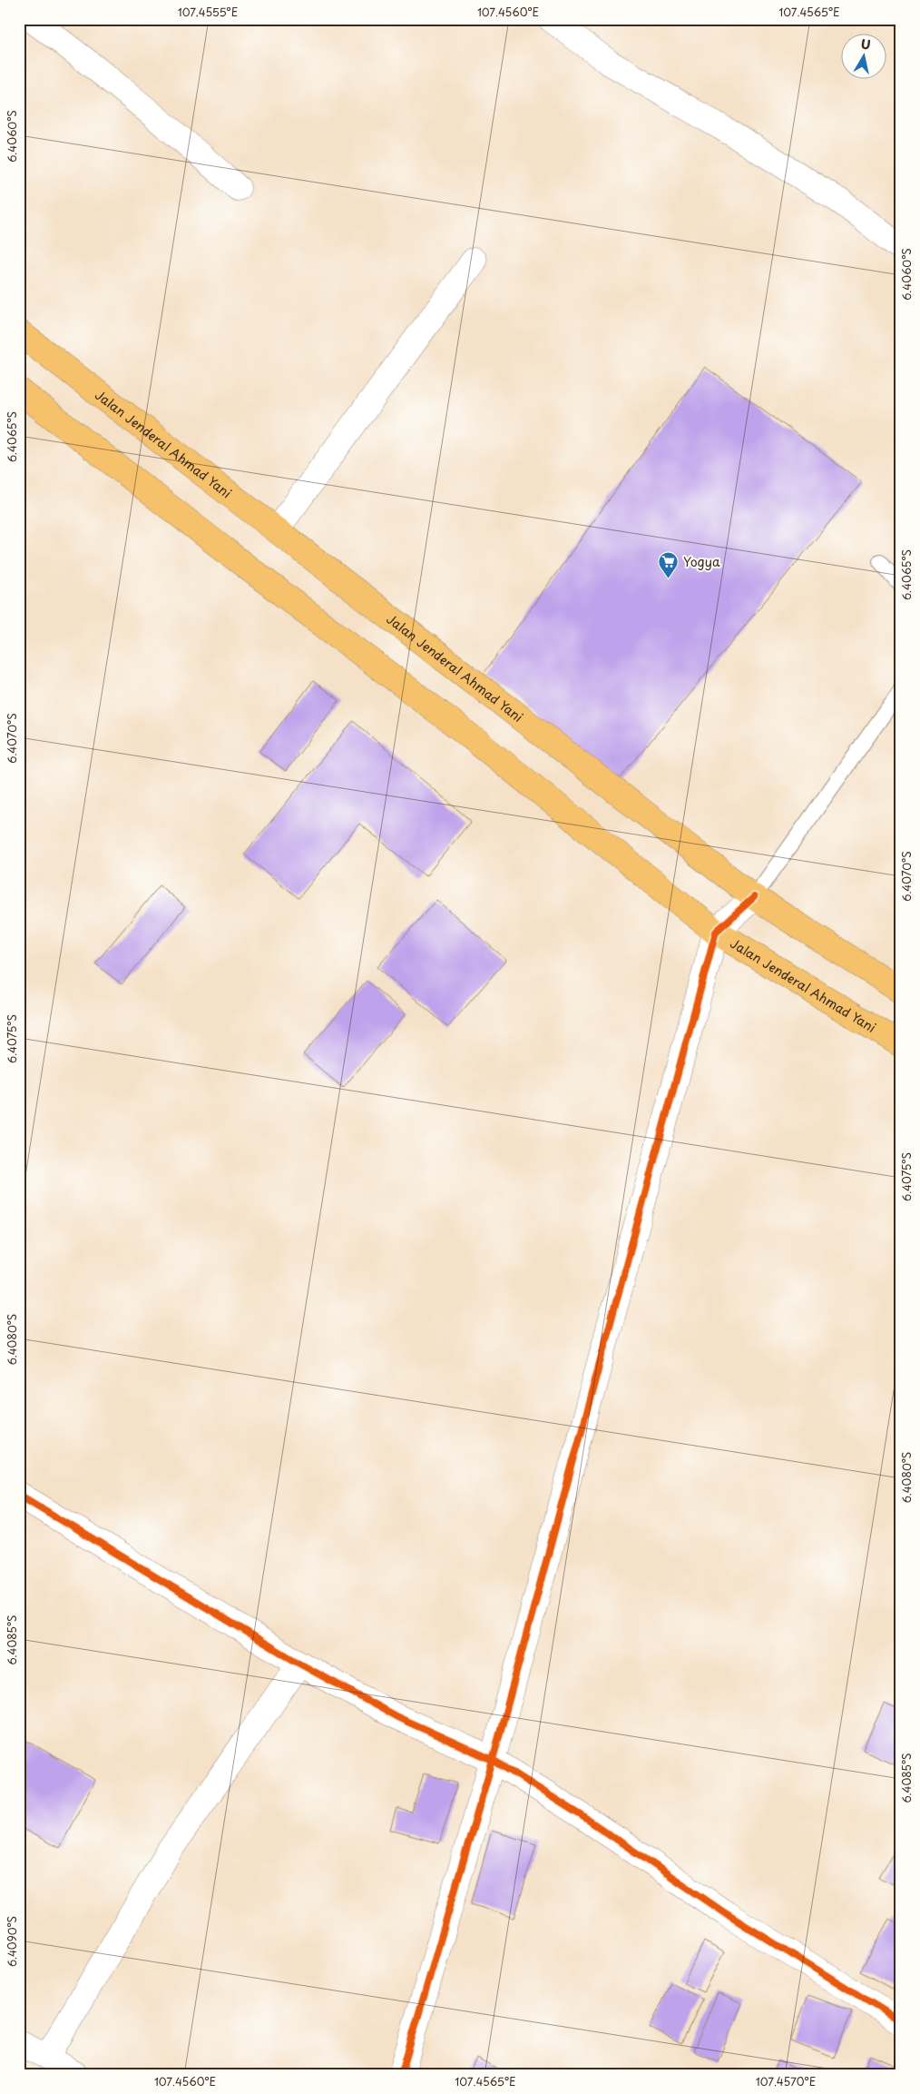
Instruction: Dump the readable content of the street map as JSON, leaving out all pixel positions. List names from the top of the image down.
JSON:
{
  "streets": {
    "highway": ["Jalan Jenderal Ahmad Yani"]
  },
  "places": {
    "supermarket": ["Yogya"]
  },
  "north": "top",
  "coordinates": [
    "107.4555°E",
    "107.4560°E",
    "107.4565°E",
    "6.4060°S",
    "6.4065°S",
    "6.4070°S",
    "6.4075°S",
    "6.4080°S",
    "6.4085°S",
    "6.4090°S",
    "107.4570°E"
  ]
}
